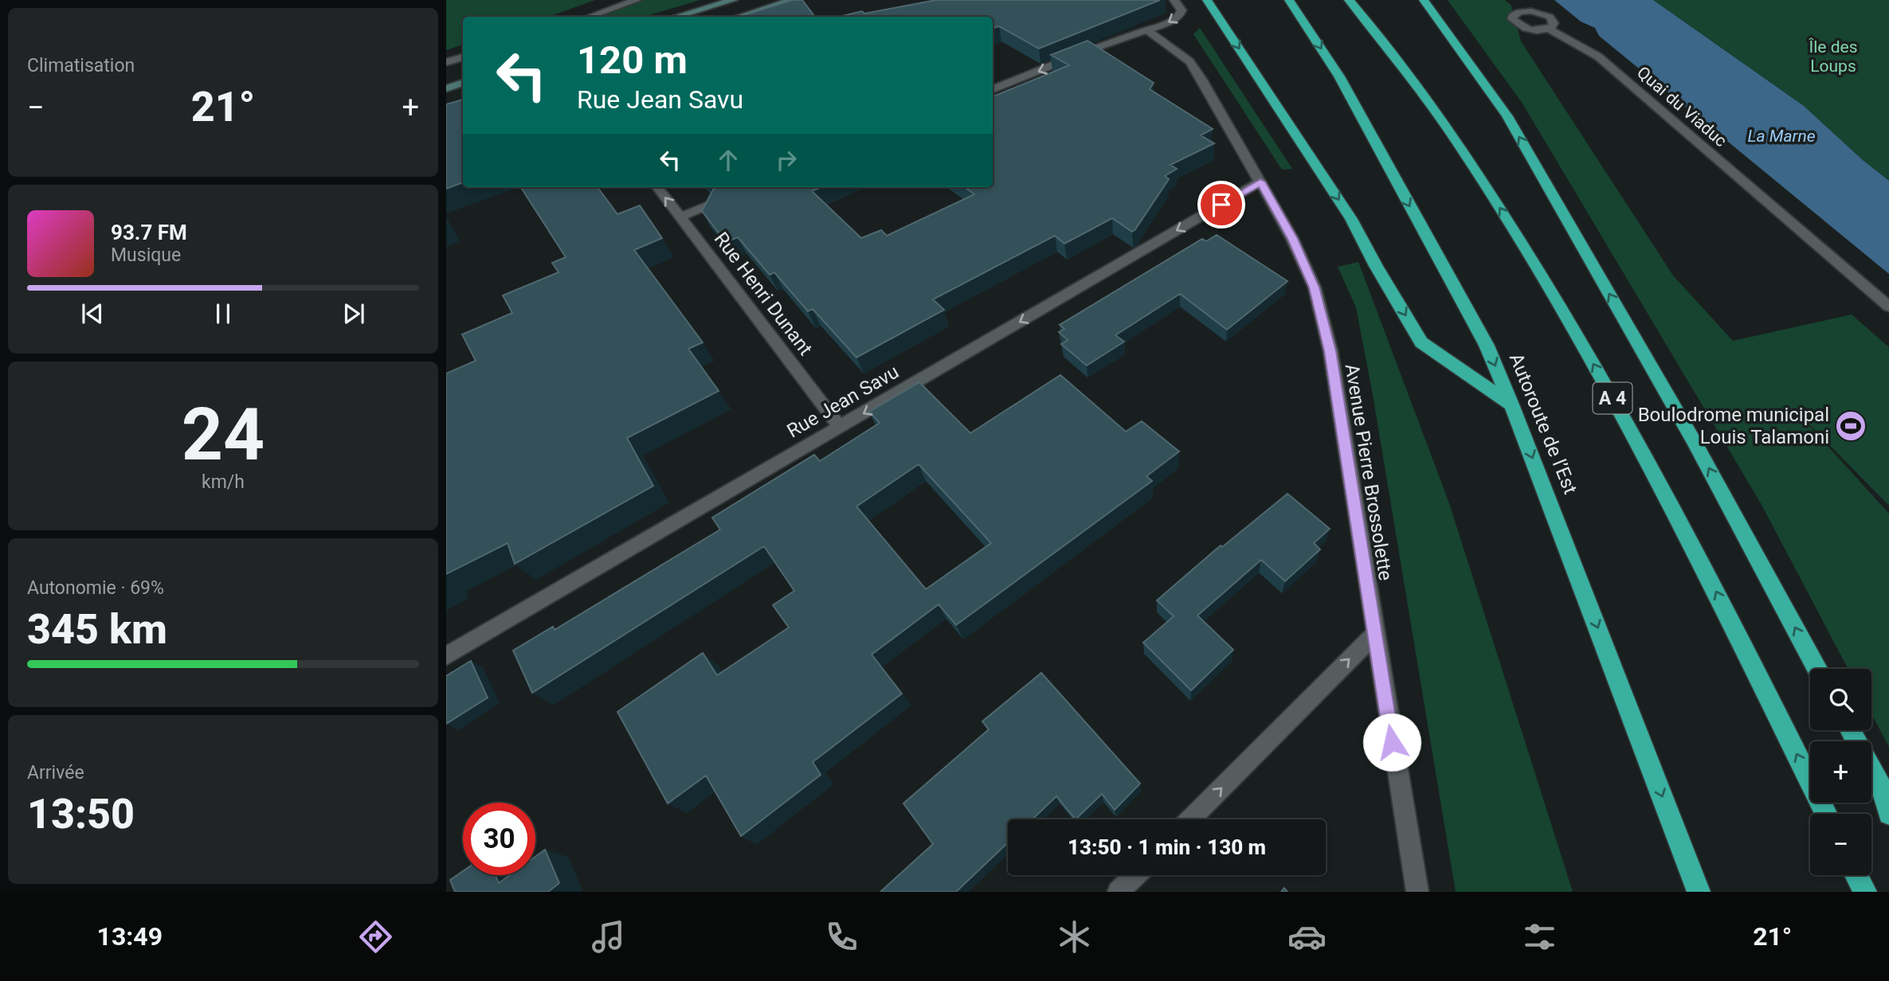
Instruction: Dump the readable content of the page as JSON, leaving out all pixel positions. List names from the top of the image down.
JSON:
{
  "streets": {
    "highway": ["A 4", "Autoroute de l’Est"],
    "street": [
      "Quai du Viaduc",
      "Rue Henri Dunant",
      "Rue Jean Savu",
      "Avenue Pierre Brossolette"
    ]
  },
  "crossings": [
    ["Rue Henri Dunant", "Rue Jean Savu"],
    ["Rue Jean Savu", "Avenue Pierre Brossolette"]
  ],
  "one_way": ["Rue Jean Savu"],
  "water": ["La Marne"],
  "parks": ["Île des Loups"],
  "places": {
    "sports": ["Boulodrome municipal Louis Talamoni"]
  },
  "page": {
    "tile": [
      "Climatisation",
      ["24", "km/h"],
      ["Autonomie · 69%", "345 km"],
      ["Arrivée", "13:50"]
    ],
    "turn": ["120 m", "Rue Jean Savu"],
    "heat": ["−", "21°", "+"],
    "song": ["93.7 FM", "Musique"],
    "map_buttons": ["+", "−"],
    "limit": "30",
    "trip": "13:50 · 1 min · 130 m",
    "tabs": ["13:49", "21°"]
  }
}
